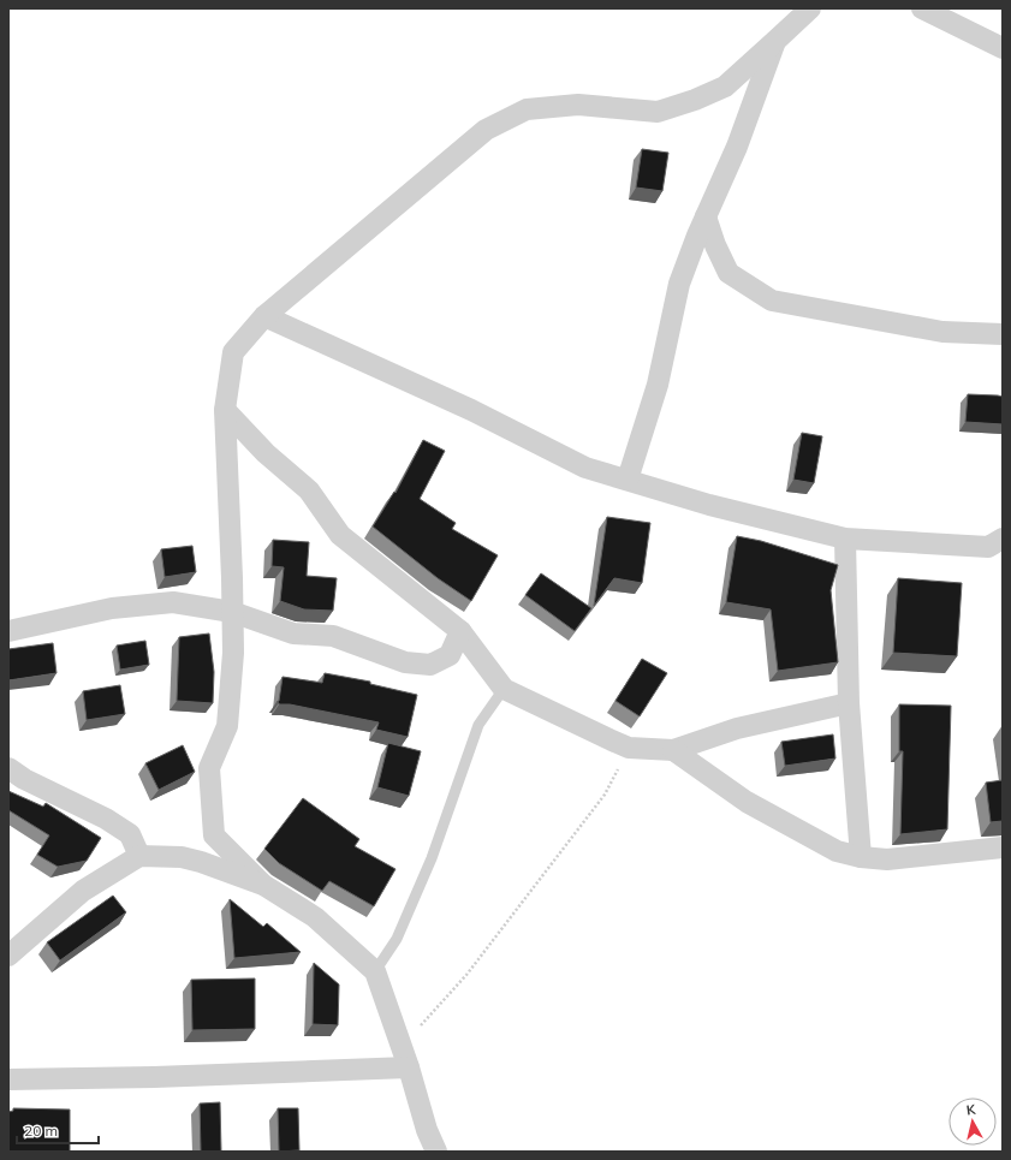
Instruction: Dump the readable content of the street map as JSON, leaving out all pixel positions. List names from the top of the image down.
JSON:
{
  "scale_bar": "20 m",
  "north": "top"
}
